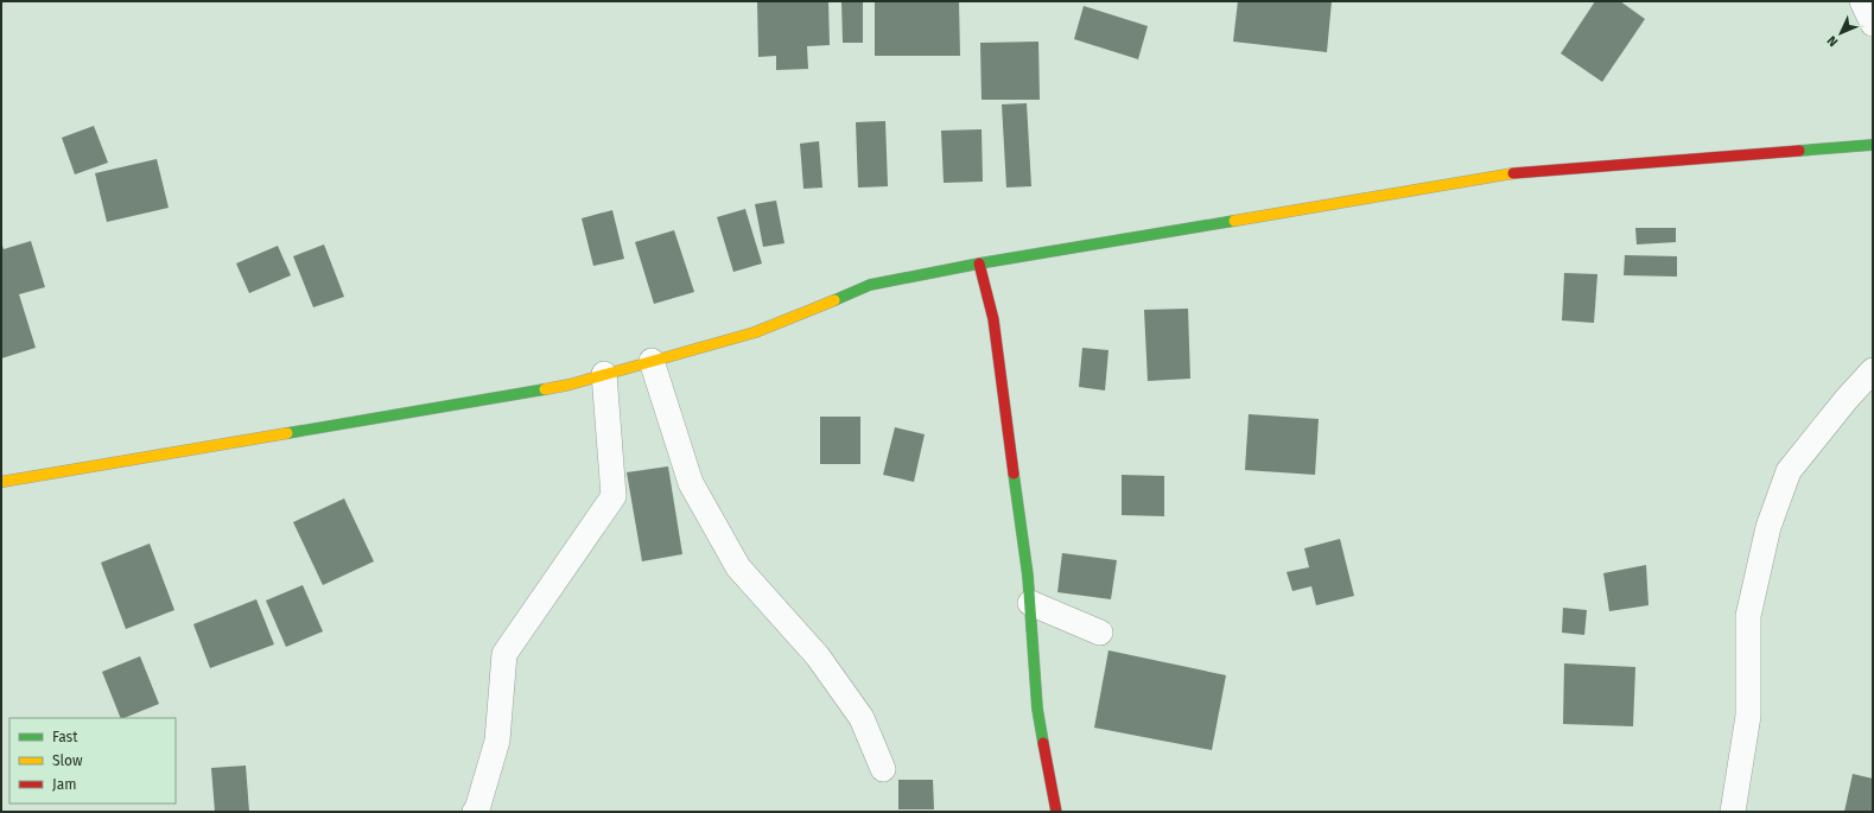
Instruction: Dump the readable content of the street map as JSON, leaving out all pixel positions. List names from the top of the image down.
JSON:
{
  "legend": ["Fast", "Slow", "Jam"],
  "north": "bottom left"
}
